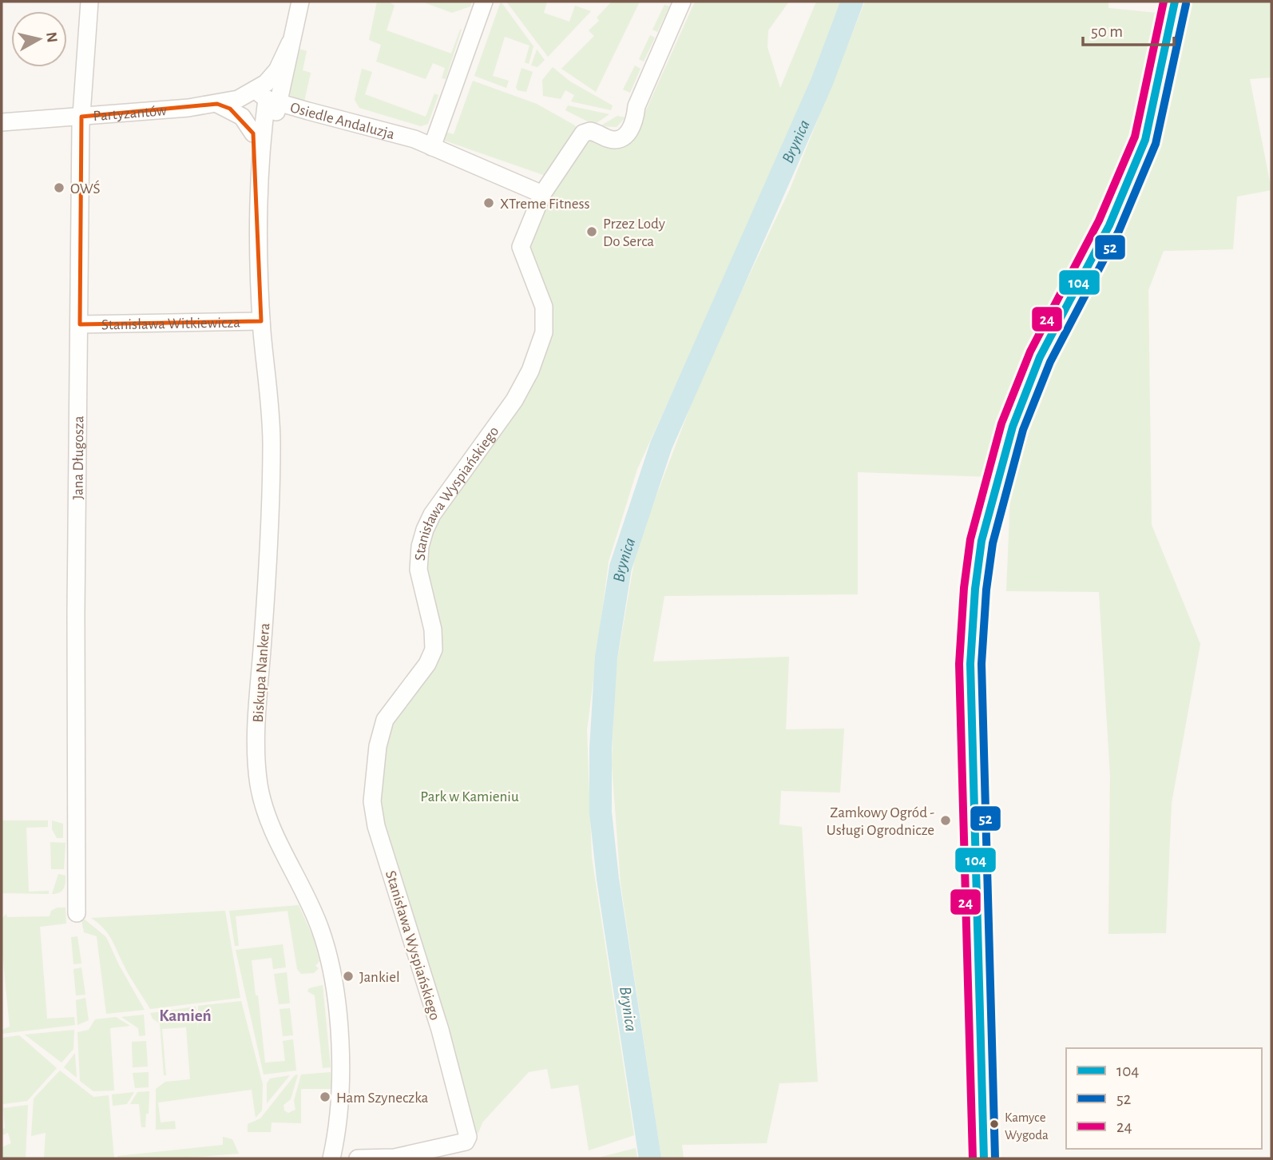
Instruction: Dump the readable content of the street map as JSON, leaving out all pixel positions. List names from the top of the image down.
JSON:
{
  "streets": {
    "street": [
      "Partyzantów",
      "Osiedle Andaluzja",
      "Stanisława Witkiewicza",
      "Jana Długosza",
      "Stanisława Wyspiańskiego",
      "Biskupa Nankera"
    ]
  },
  "crossings": [
    ["Partyzantów", "Osiedle Andaluzja"],
    ["Partyzantów", "Jana Długosza"],
    ["Partyzantów", "Biskupa Nankera"],
    ["Osiedle Andaluzja", "Stanisława Wyspiańskiego"],
    ["Osiedle Andaluzja", "Biskupa Nankera"],
    ["Stanisława Witkiewicza", "Jana Długosza"],
    ["Stanisława Witkiewicza", "Biskupa Nankera"]
  ],
  "districts": ["Kamień"],
  "water": ["Brynica"],
  "parks": ["Park w Kamieniu"],
  "places": [
    "OWŚ",
    "XTreme Fitness",
    "Przez Lody Do Serca",
    "Zamkowy Ogród - Usługi Ogrodnicze",
    "Jankiel",
    "Ham Szyneczka",
    "Kamyce Wygoda"
  ],
  "lines": ["transit line 104", "transit line 24", "transit line 52"],
  "legend": ["104", "52", "24"],
  "scale_bar": "50 m",
  "north": "right"
}
